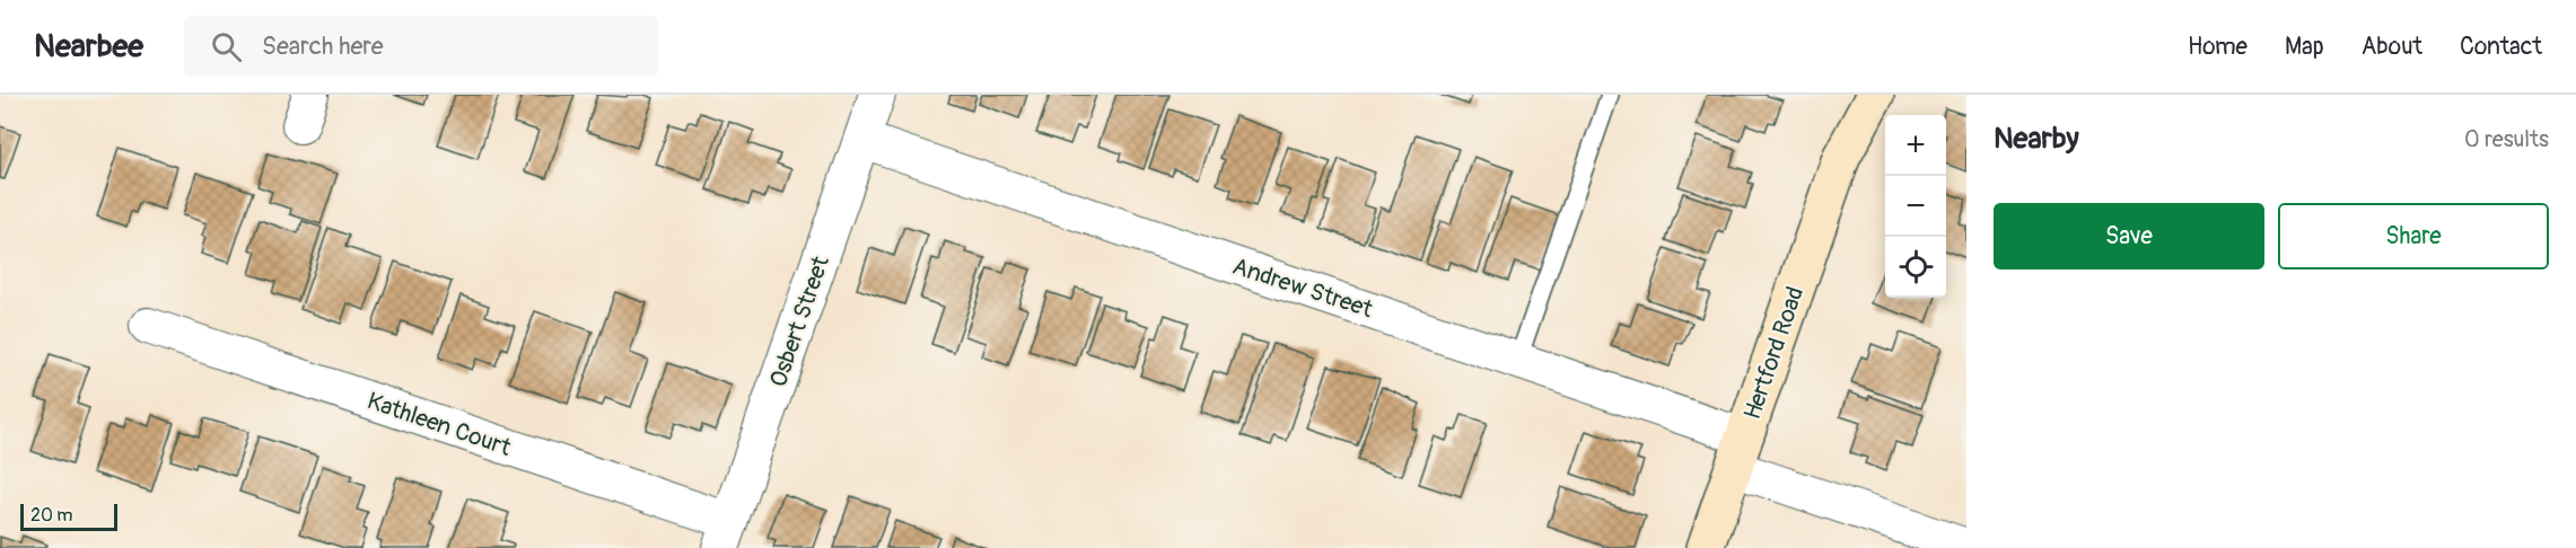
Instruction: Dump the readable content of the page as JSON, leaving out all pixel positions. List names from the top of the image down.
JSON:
{
  "streets": {
    "street": [
      "Andrew Street",
      "Osbert Street",
      "Hertford Road",
      "Kathleen Court"
    ]
  },
  "crossings": [
    ["Andrew Street", "Osbert Street"],
    ["Andrew Street", "Hertford Road"],
    ["Osbert Street", "Kathleen Court"]
  ],
  "scale_bar": "20 m",
  "page": {
    "header": "Nearbee",
    "search": "Search here",
    "nav": [
      "Home",
      "Map",
      "About",
      "Contact"
    ],
    "heading": ["Nearby", "0 results"],
    "map_buttons": ["+", "−"],
    "buttons": ["Save", "Share"],
    "scale": "20 m"
  }
}
